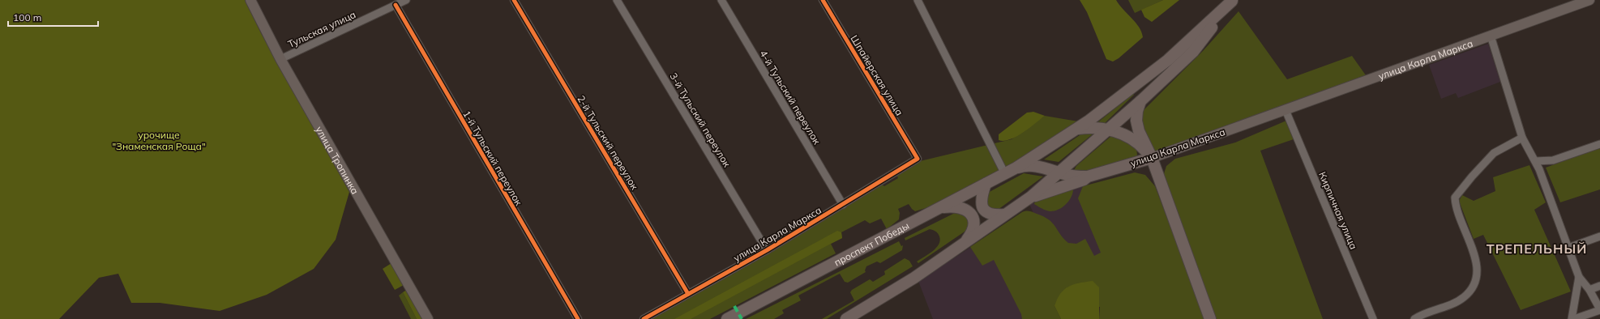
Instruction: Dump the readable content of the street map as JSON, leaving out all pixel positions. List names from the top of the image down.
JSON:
{
  "streets": {
    "main road": ["улица Карла Маркса", "улица Тропинка", "проспект Победы"],
    "street": [
      "Тульская улица",
      "Шпайерская улица",
      "4-й Тульский переулок",
      "3-й Тульский переулок",
      "2-й Тульский переулок",
      "1-й Тульский переулок",
      "Кирпичная улица"
    ]
  },
  "crossings": [
    ["Тульская улица", "1-й Тульский переулок"],
    ["Тульская улица", "улица Тропинка"],
    ["улица Карла Маркса", "Шпайерская улица"],
    ["улица Карла Маркса", "4-й Тульский переулок"],
    ["улица Карла Маркса", "3-й Тульский переулок"],
    ["улица Карла Маркса", "2-й Тульский переулок"],
    ["улица Карла Маркса", "Кирпичная улица"]
  ],
  "districts": ["ТРЕПЕЛЬНЫЙ"],
  "parks": ["урочище \"Знаменская Роща\""],
  "scale_bar": "100 m"
}
